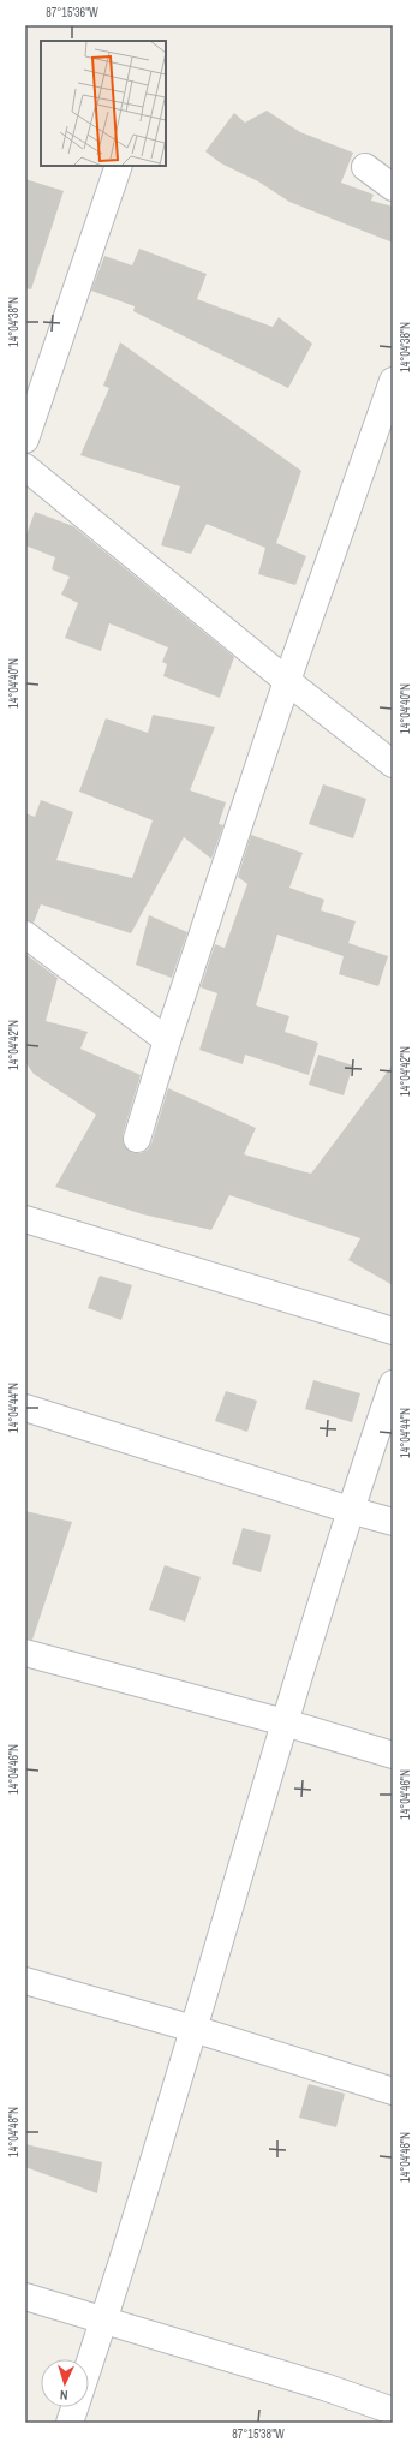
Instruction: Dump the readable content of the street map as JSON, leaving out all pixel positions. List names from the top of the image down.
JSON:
{
  "north": "bottom",
  "coordinates": [
    "87°15'36\"W",
    "14°04'38\"N",
    "14°04'40\"N",
    "14°04'42\"N",
    "14°04'44\"N",
    "14°04'46\"N",
    "14°04'48\"N",
    "87°15'38\"W"
  ]
}
